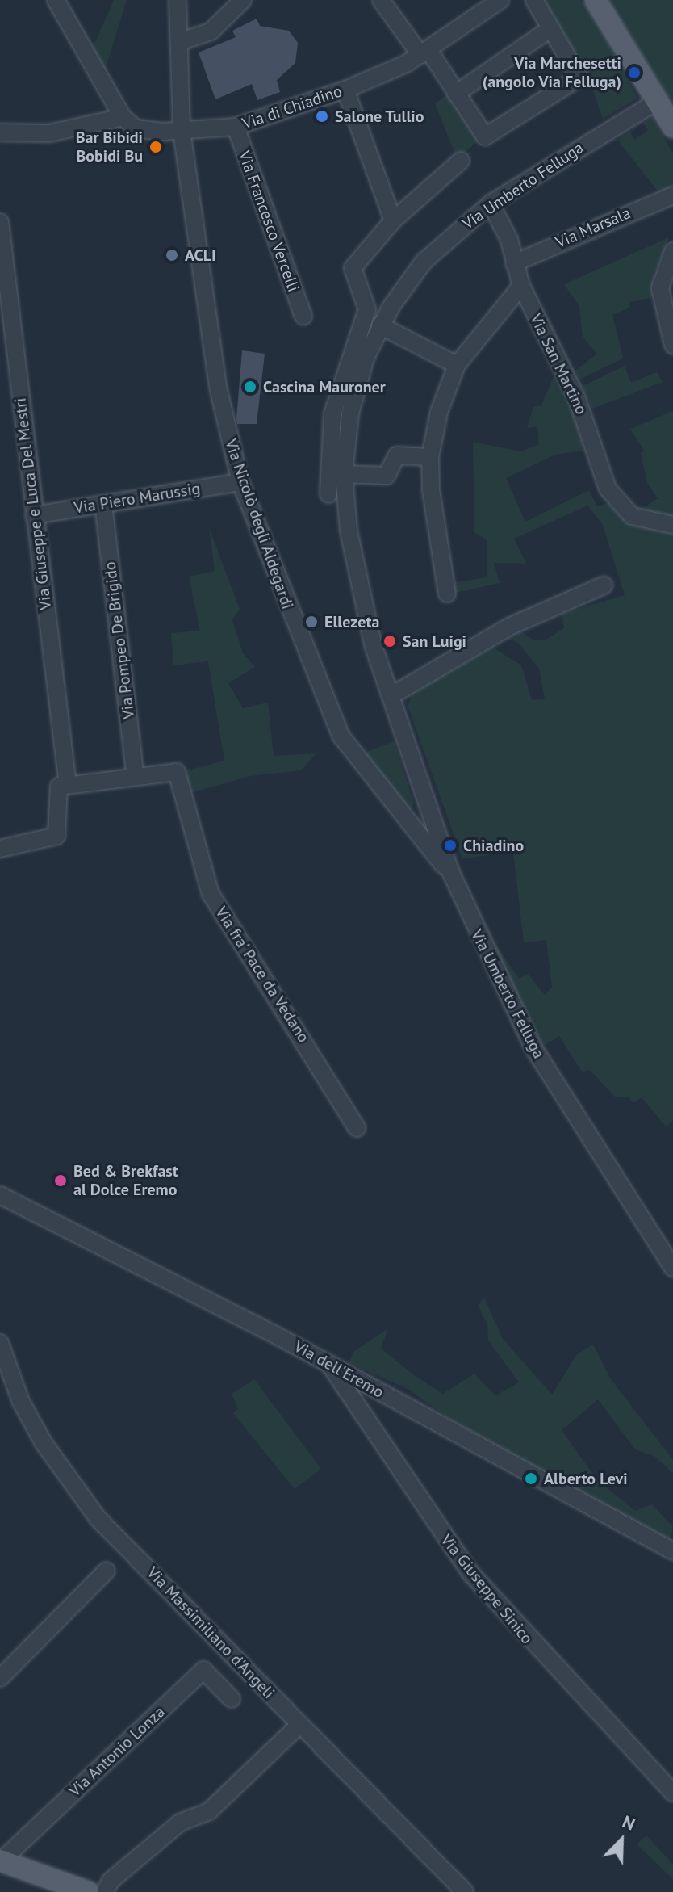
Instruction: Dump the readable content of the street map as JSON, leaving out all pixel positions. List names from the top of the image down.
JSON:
{
  "streets": {
    "street": [
      "Via di Chiadino",
      "Via Umberto Felluga",
      "Via Francesco Vercelli",
      "Via Marsala",
      "Via San Martino",
      "Via Piero Marussig",
      "Via Giuseppe e Luca Del Mestri",
      "Via Nicolò degli Aldegardi",
      "Via Pompeo De Brigido",
      "Via fra' Pace da Vedano",
      "Via dell'Eremo",
      "Via Giuseppe Sinico",
      "Via Massimiliano d'Angeli",
      "Via Antonio Lonza"
    ]
  },
  "crossings": [
    ["Via di Chiadino", "Via Francesco Vercelli"],
    ["Via di Chiadino", "Via Nicolò degli Aldegardi"],
    ["Via Umberto Felluga", "Via San Martino"],
    ["Via Umberto Felluga", "Via Nicolò degli Aldegardi"],
    ["Via Marsala", "Via San Martino"],
    ["Via Piero Marussig", "Via Giuseppe e Luca Del Mestri"],
    ["Via Piero Marussig", "Via Nicolò degli Aldegardi"],
    ["Via Piero Marussig", "Via Pompeo De Brigido"],
    ["Via Giuseppe e Luca Del Mestri", "Via fra' Pace da Vedano"],
    ["Via Pompeo De Brigido", "Via fra' Pace da Vedano"],
    ["Via dell'Eremo", "Via Giuseppe Sinico"]
  ],
  "places": [
    "Via Marchesetti (angolo Via Felluga)",
    "Salone Tullio",
    "Bar Bibidi Bobidi Bu",
    "ACLI",
    "Cascina Mauroner",
    "Ellezeta",
    "San Luigi",
    "Chiadino",
    "Bed & Brekfast al Dolce Eremo",
    "Alberto Levi"
  ],
  "north": "top right"
}
